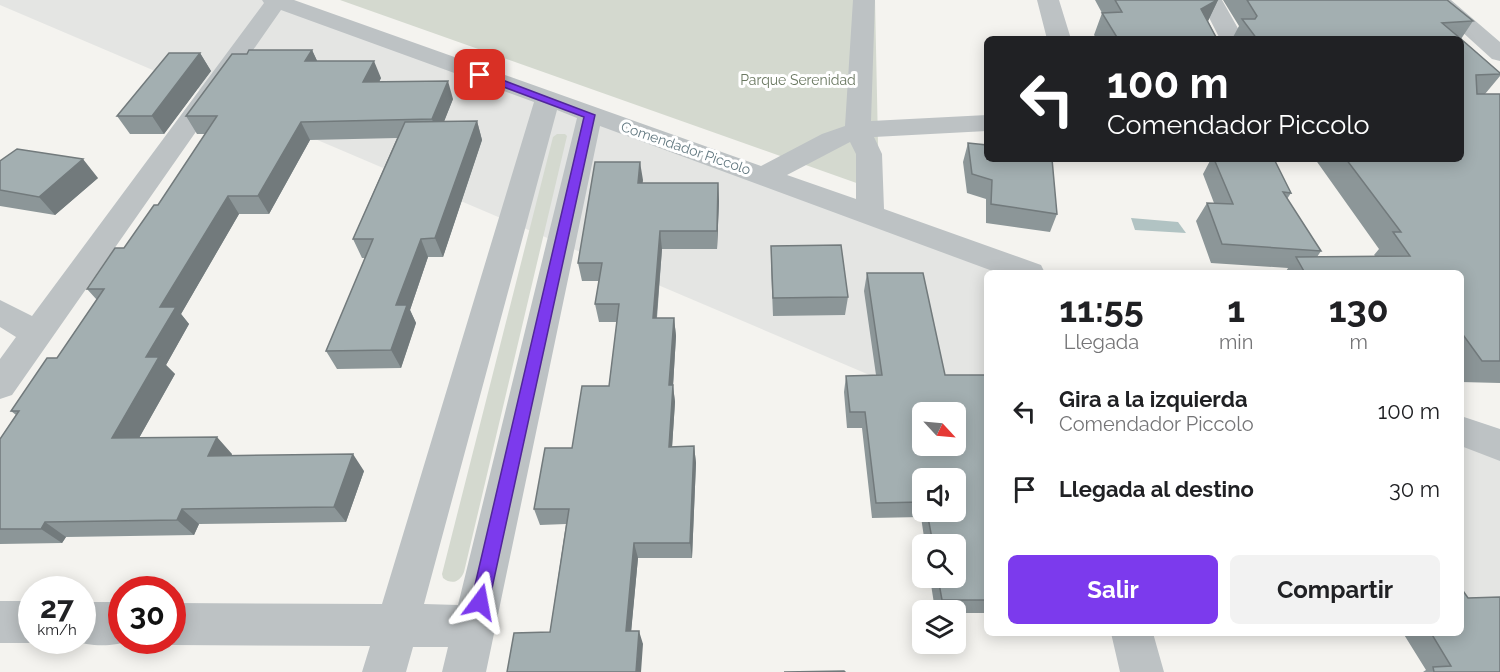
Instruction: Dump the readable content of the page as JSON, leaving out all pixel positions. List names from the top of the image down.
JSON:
{
  "streets": {
    "street": ["Comendador Piccolo"]
  },
  "parks": ["Parque Serenidad"],
  "north": "bottom right",
  "page": {
    "turn": ["100 m", "Comendador Piccolo"],
    "eta": [
      "11:55",
      "Llegada",
      "1",
      "min",
      "130",
      "m"
    ],
    "list": [
      {
        "name": "Gira a la izquierda",
        "note": "Comendador Piccolo",
        "value": "100 m"
      },
      {
        "name": "Llegada al destino",
        "value": "30 m"
      }
    ],
    "buttons": ["Salir", "Compartir"],
    "speed": "27 km/h",
    "limit": "30"
  }
}
